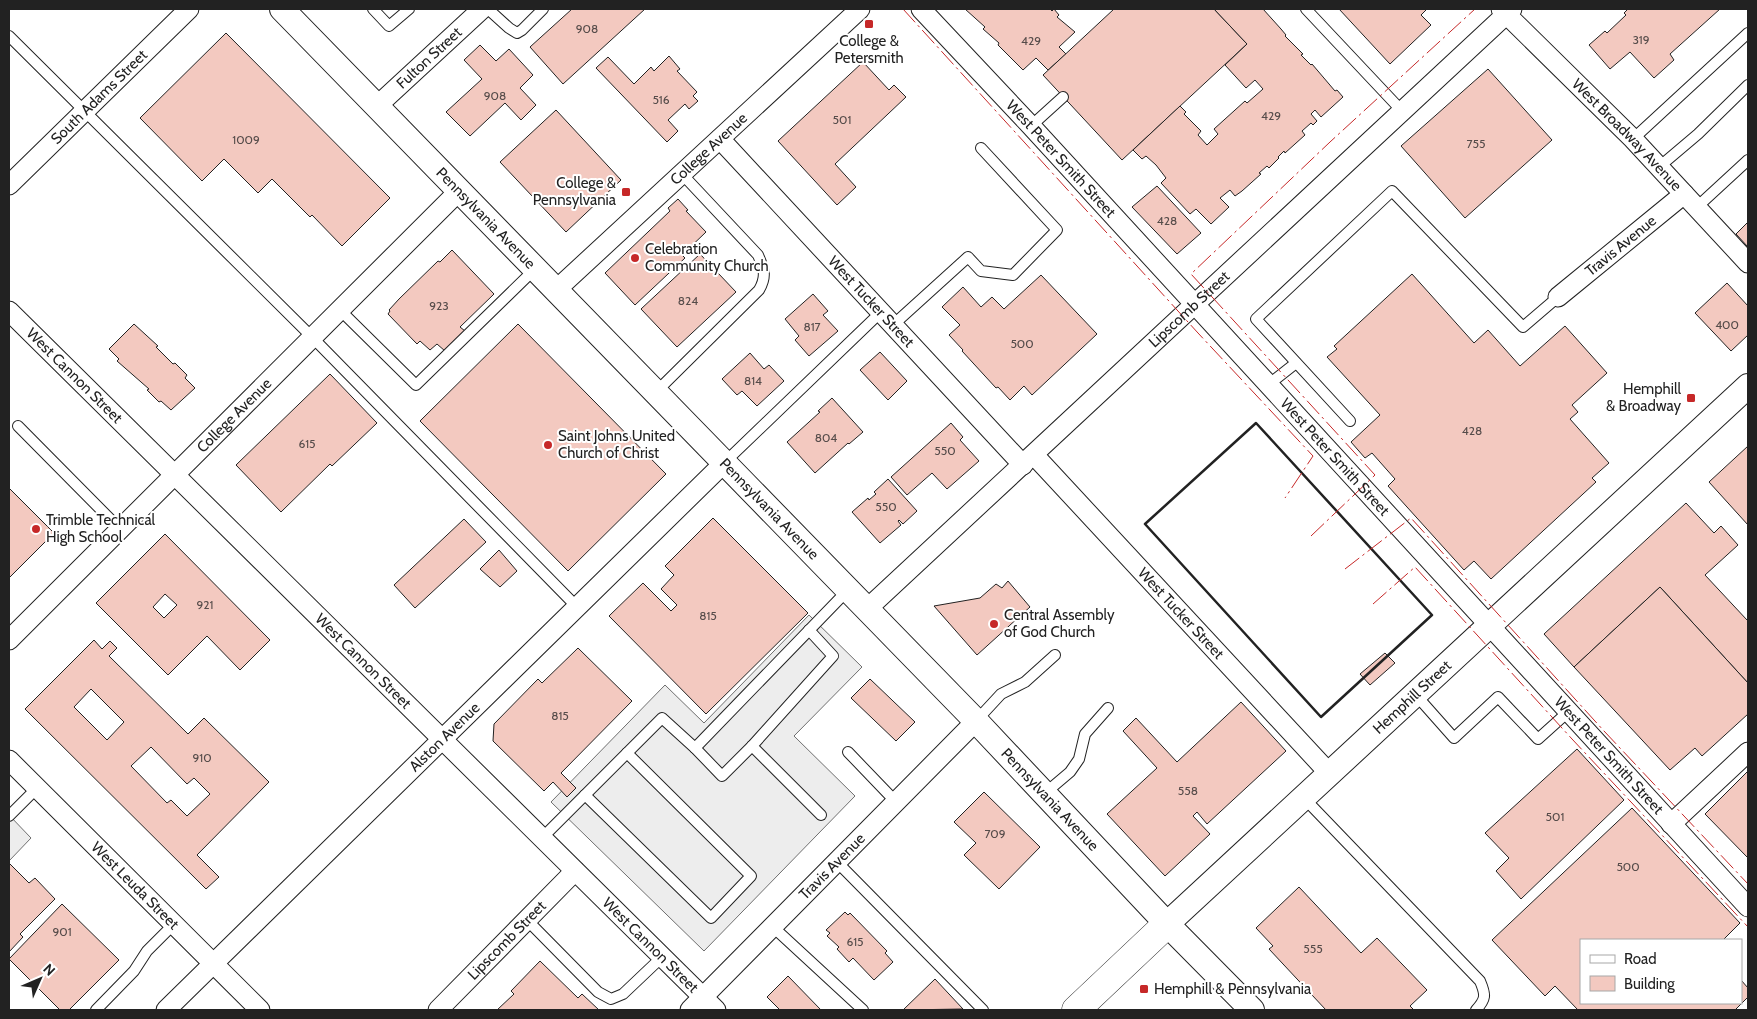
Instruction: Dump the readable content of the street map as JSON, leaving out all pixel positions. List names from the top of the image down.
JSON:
{
  "streets": {
    "main road": ["Hemphill Street"],
    "street": [
      "Fulton Street",
      "South Adams Street",
      "West Broadway Avenue",
      "College Avenue",
      "West Peter Smith Street",
      "Pennsylvania Avenue",
      "Travis Avenue",
      "West Tucker Street",
      "Lipscomb Street",
      "West Cannon Street",
      "Alston Avenue",
      "West Leuda Street"
    ]
  },
  "crossings": [
    ["Fulton Street", "Pennsylvania Avenue"],
    ["West Broadway Avenue", "Travis Avenue"],
    ["West Broadway Avenue", "Lipscomb Street"],
    ["College Avenue", "Pennsylvania Avenue"],
    ["College Avenue", "West Tucker Street"],
    ["College Avenue", "West Cannon Street"],
    ["West Peter Smith Street", "Lipscomb Street"],
    ["West Peter Smith Street", "Hemphill Street"],
    ["Pennsylvania Avenue", "Travis Avenue"],
    ["Pennsylvania Avenue", "Lipscomb Street"],
    ["Pennsylvania Avenue", "Hemphill Street"],
    ["Pennsylvania Avenue", "Alston Avenue"],
    ["Travis Avenue", "West Cannon Street"],
    ["West Tucker Street", "Lipscomb Street"],
    ["West Tucker Street", "Hemphill Street"],
    ["Lipscomb Street", "West Cannon Street"],
    ["West Cannon Street", "Alston Avenue"],
    ["Alston Avenue", "West Leuda Street"]
  ],
  "places": {
    "transit": [
      "College & Petersmith",
      "College & Pennsylvania",
      "Hemphill & Broadway",
      "Hemphill & Pennsylvania"
    ],
    "other": [
      "Celebration Community Church",
      "Saint Johns United Church of Christ",
      "Trimble Technical High School",
      "Central Assembly of God Church"
    ]
  },
  "house_numbers": [
    "908",
    "319",
    "429",
    "908",
    "516",
    "429",
    "501",
    "1009",
    "755",
    "428",
    "824",
    "923",
    "400",
    "817",
    "500",
    "814",
    "428",
    "804",
    "615",
    "550",
    "550",
    "921",
    "815",
    "815",
    "910",
    "558",
    "501",
    "709",
    "500",
    "901",
    "615",
    "555"
  ],
  "legend": ["Road", "Building"],
  "north": "top right"
}
